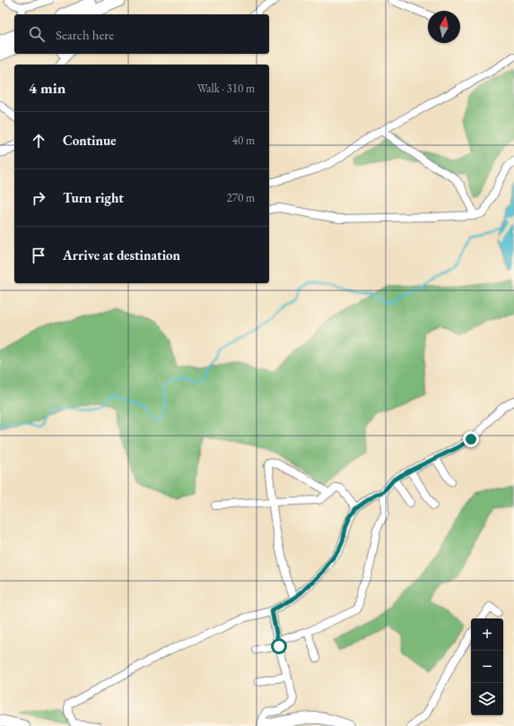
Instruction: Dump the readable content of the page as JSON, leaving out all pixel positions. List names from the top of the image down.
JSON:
{
  "north": "top",
  "page": {
    "search": "Search here",
    "heading": ["4 min", "Walk · 310 m"],
    "list": [
      ["Continue", "40 m"],
      ["Turn right", "270 m"],
      "Arrive at destination"
    ],
    "map_buttons": ["+", "−"]
  }
}
